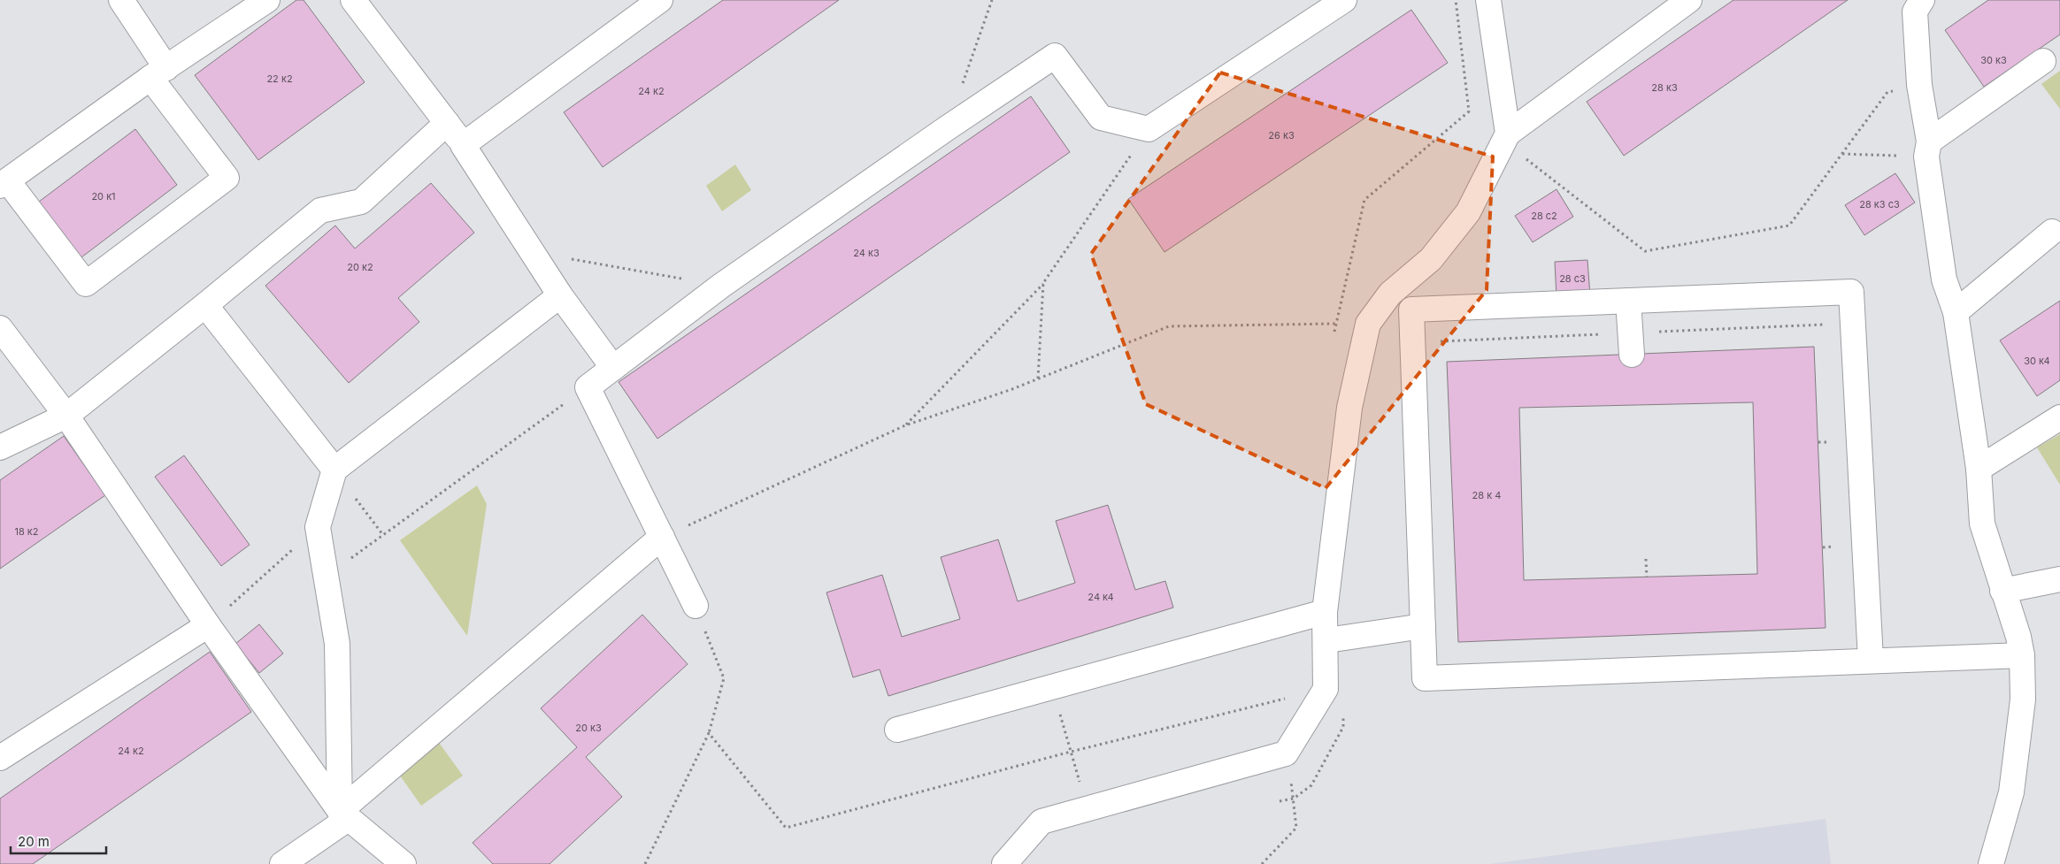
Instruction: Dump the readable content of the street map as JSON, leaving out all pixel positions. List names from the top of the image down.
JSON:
{
  "house_numbers": [
    "30 к3",
    "22 к2",
    "28 к3",
    "24 к2",
    "26 к3",
    "20 к1",
    "28 к3 с3",
    "28 с2",
    "24 к3",
    "20 к2",
    "28 с3",
    "30 к4",
    "28 к 4",
    "18 к2",
    "24 к4",
    "20 к3",
    "24 к2"
  ],
  "scale_bar": "20 m"
}
